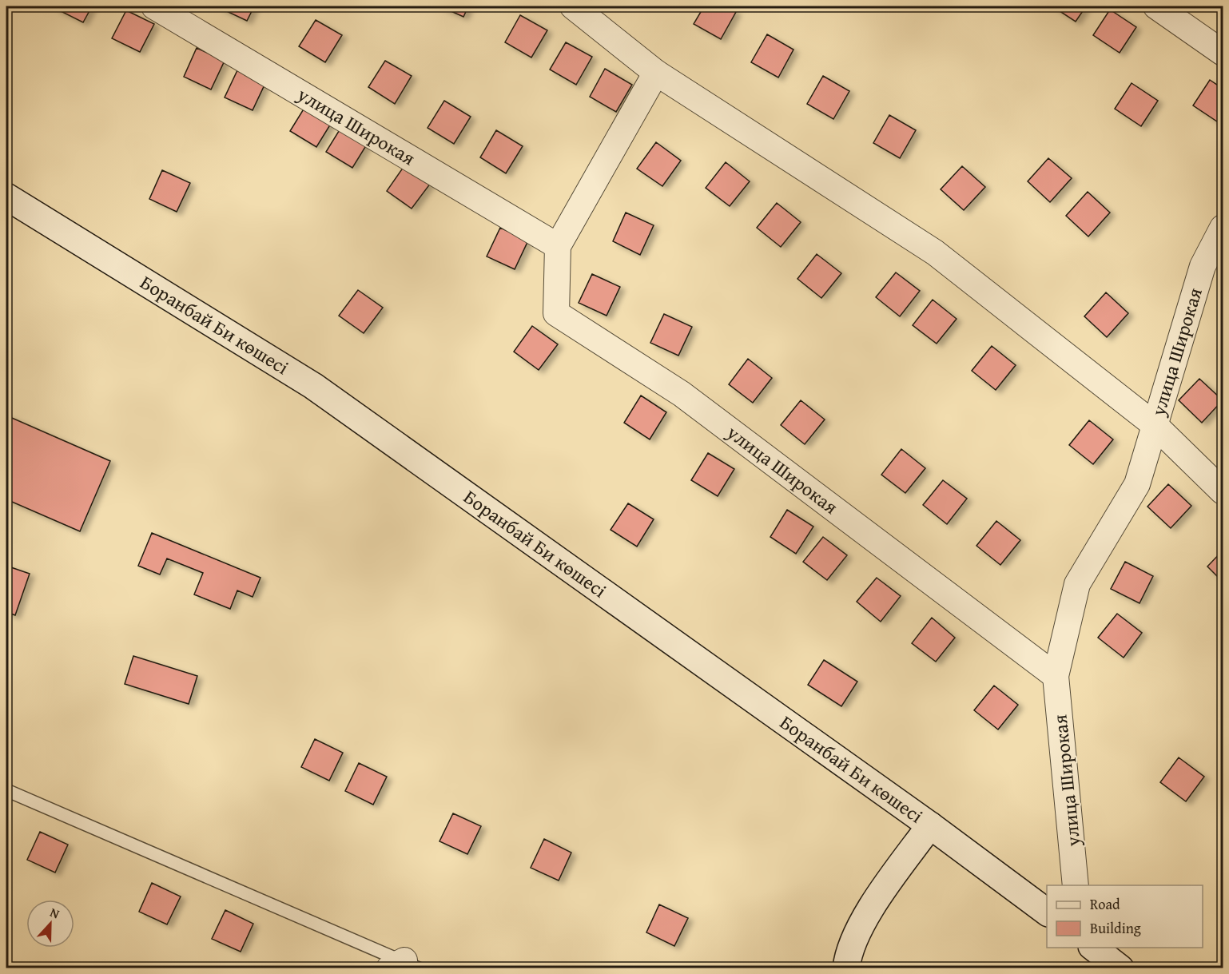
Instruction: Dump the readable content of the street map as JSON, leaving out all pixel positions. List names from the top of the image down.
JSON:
{
  "streets": {
    "main road": ["Боранбай Би көшесі"],
    "street": ["улица Широкая"]
  },
  "legend": ["Road", "Building"],
  "north": "top"
}
